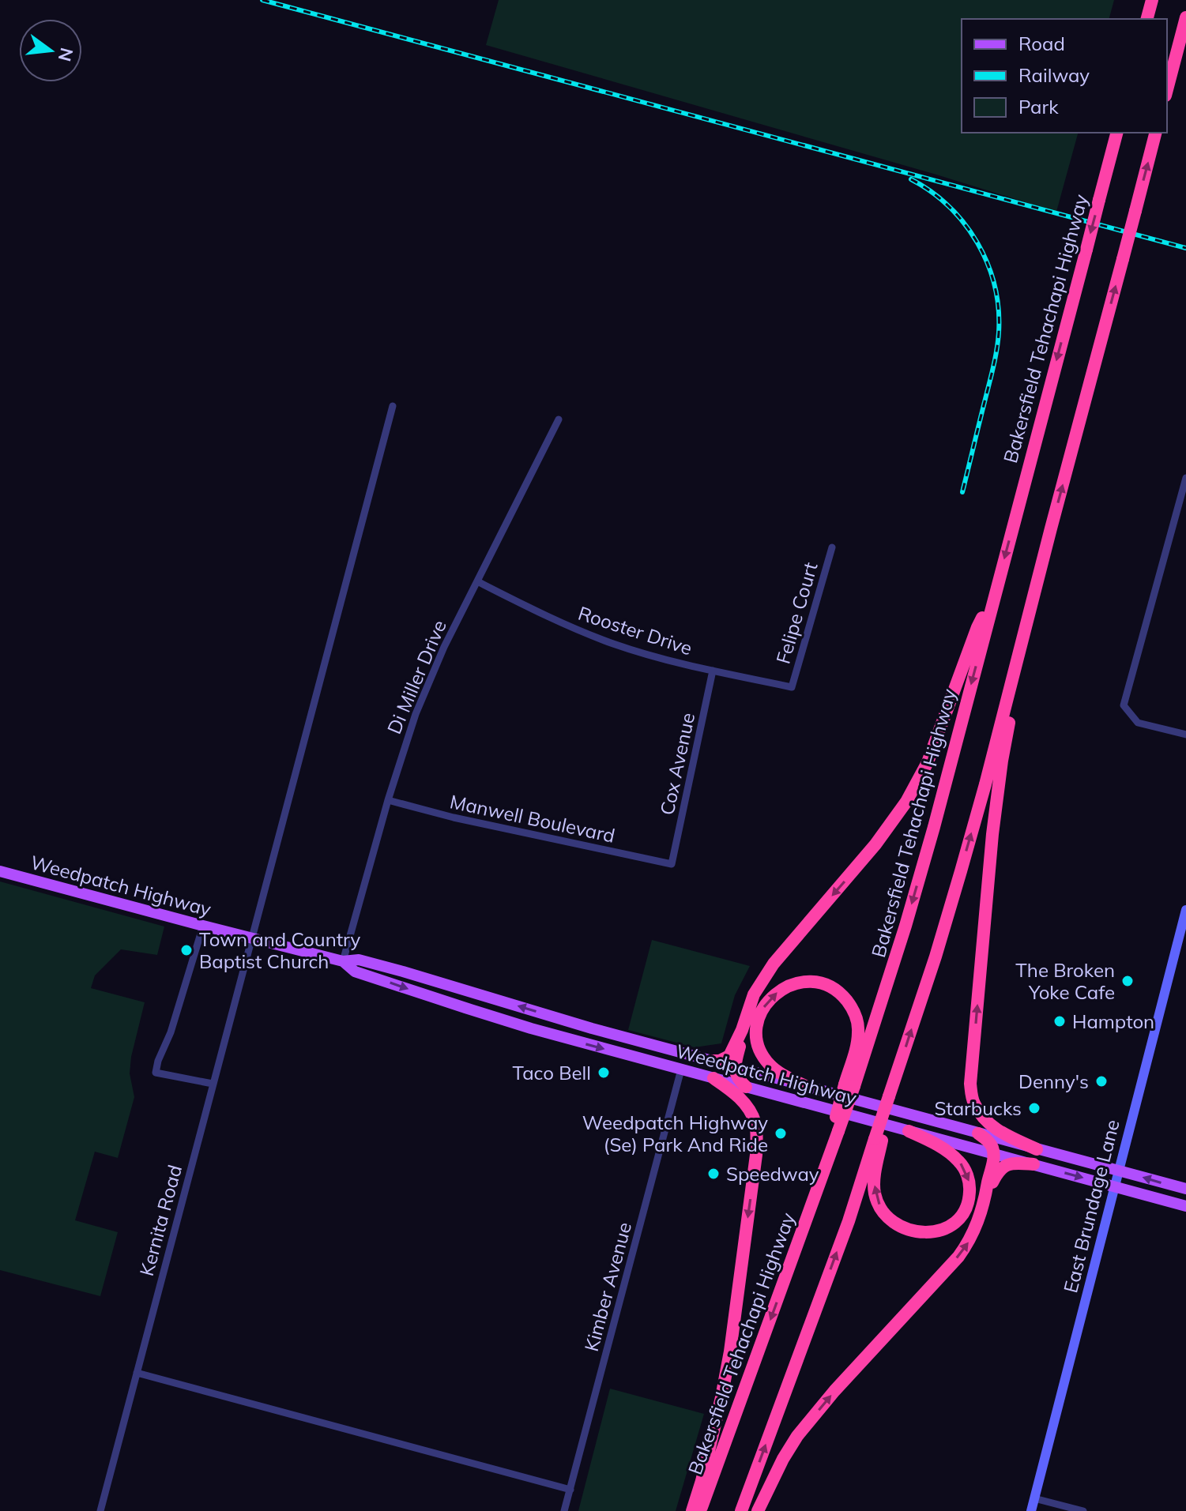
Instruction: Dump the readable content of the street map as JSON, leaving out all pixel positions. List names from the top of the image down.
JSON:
{
  "streets": {
    "highway": ["Bakersfield Tehachapi Highway"],
    "main road": ["Weedpatch Highway", "East Brundage Lane"],
    "street": [
      "Felipe Court",
      "Rooster Drive",
      "Di Miller Drive",
      "Cox Avenue",
      "Manwell Boulevard",
      "Kernita Road",
      "Kimber Avenue"
    ]
  },
  "crossings": [
    ["Felipe Court", "Rooster Drive"],
    ["Rooster Drive", "Di Miller Drive"],
    ["Rooster Drive", "Cox Avenue"],
    ["Di Miller Drive", "Manwell Boulevard"],
    ["Di Miller Drive", "Weedpatch Highway"],
    ["Cox Avenue", "Manwell Boulevard"],
    ["Weedpatch Highway", "East Brundage Lane"],
    ["Weedpatch Highway", "Kernita Road"],
    ["Weedpatch Highway", "Kimber Avenue"]
  ],
  "places": [
    "Town and Country Baptist Church",
    "The Broken Yoke Cafe",
    "Hampton",
    "Taco Bell",
    "Denny's",
    "Starbucks",
    "Weedpatch Highway (Se) Park And Ride",
    "Speedway"
  ],
  "legend": ["Road", "Railway", "Park"],
  "north": "right"
}
